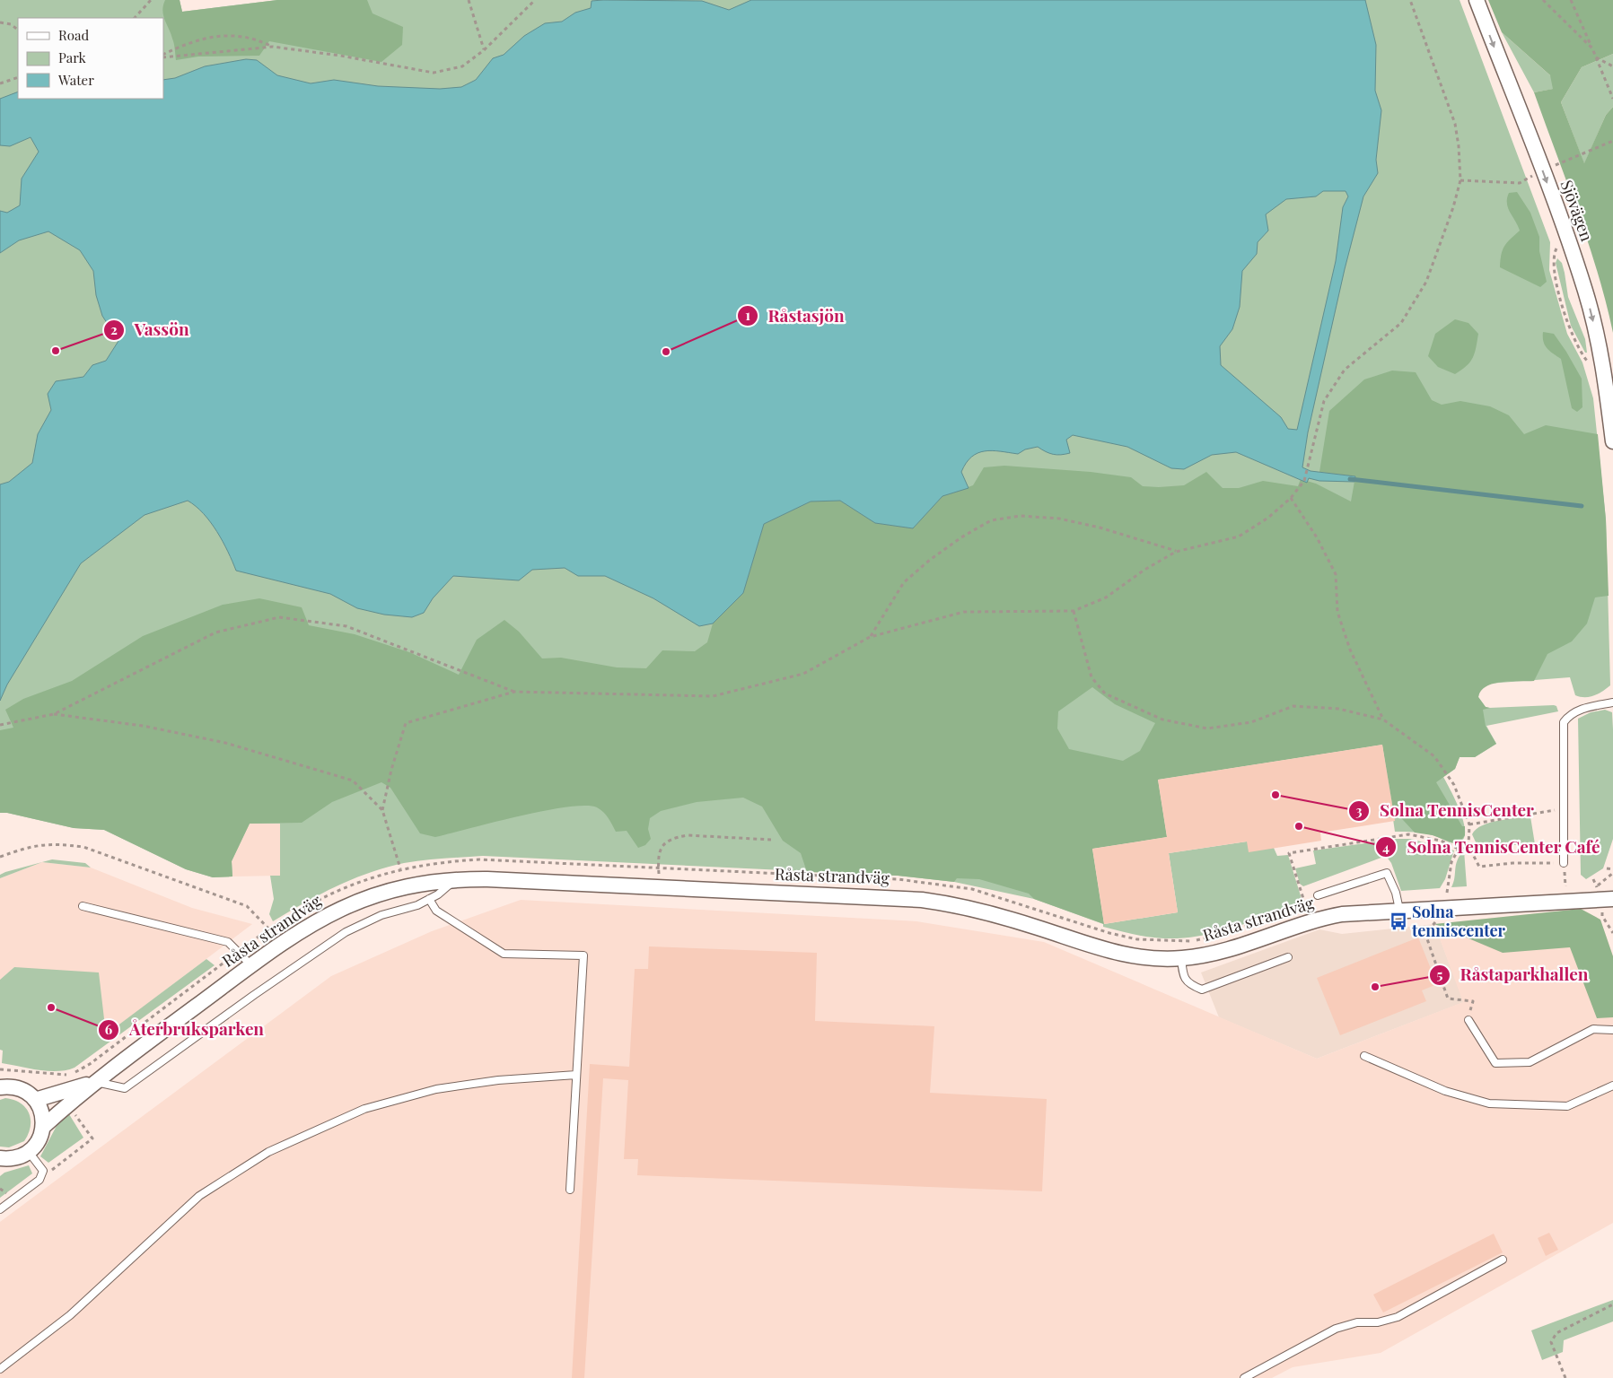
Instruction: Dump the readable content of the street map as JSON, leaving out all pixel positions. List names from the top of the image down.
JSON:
{
  "streets": {
    "street": ["Sjövägen", "Råsta strandväg"]
  },
  "one_way": ["Sjövägen"],
  "places": {
    "other": [
      "Vassön",
      "Råstasjön",
      "Solna TennisCenter",
      "Solna TennisCenter Café",
      "Råstaparkhallen",
      "Återbruksparken"
    ],
    "bus stop": ["Solna tenniscenter"]
  },
  "legend": ["Road", "Park", "Water"]
}
